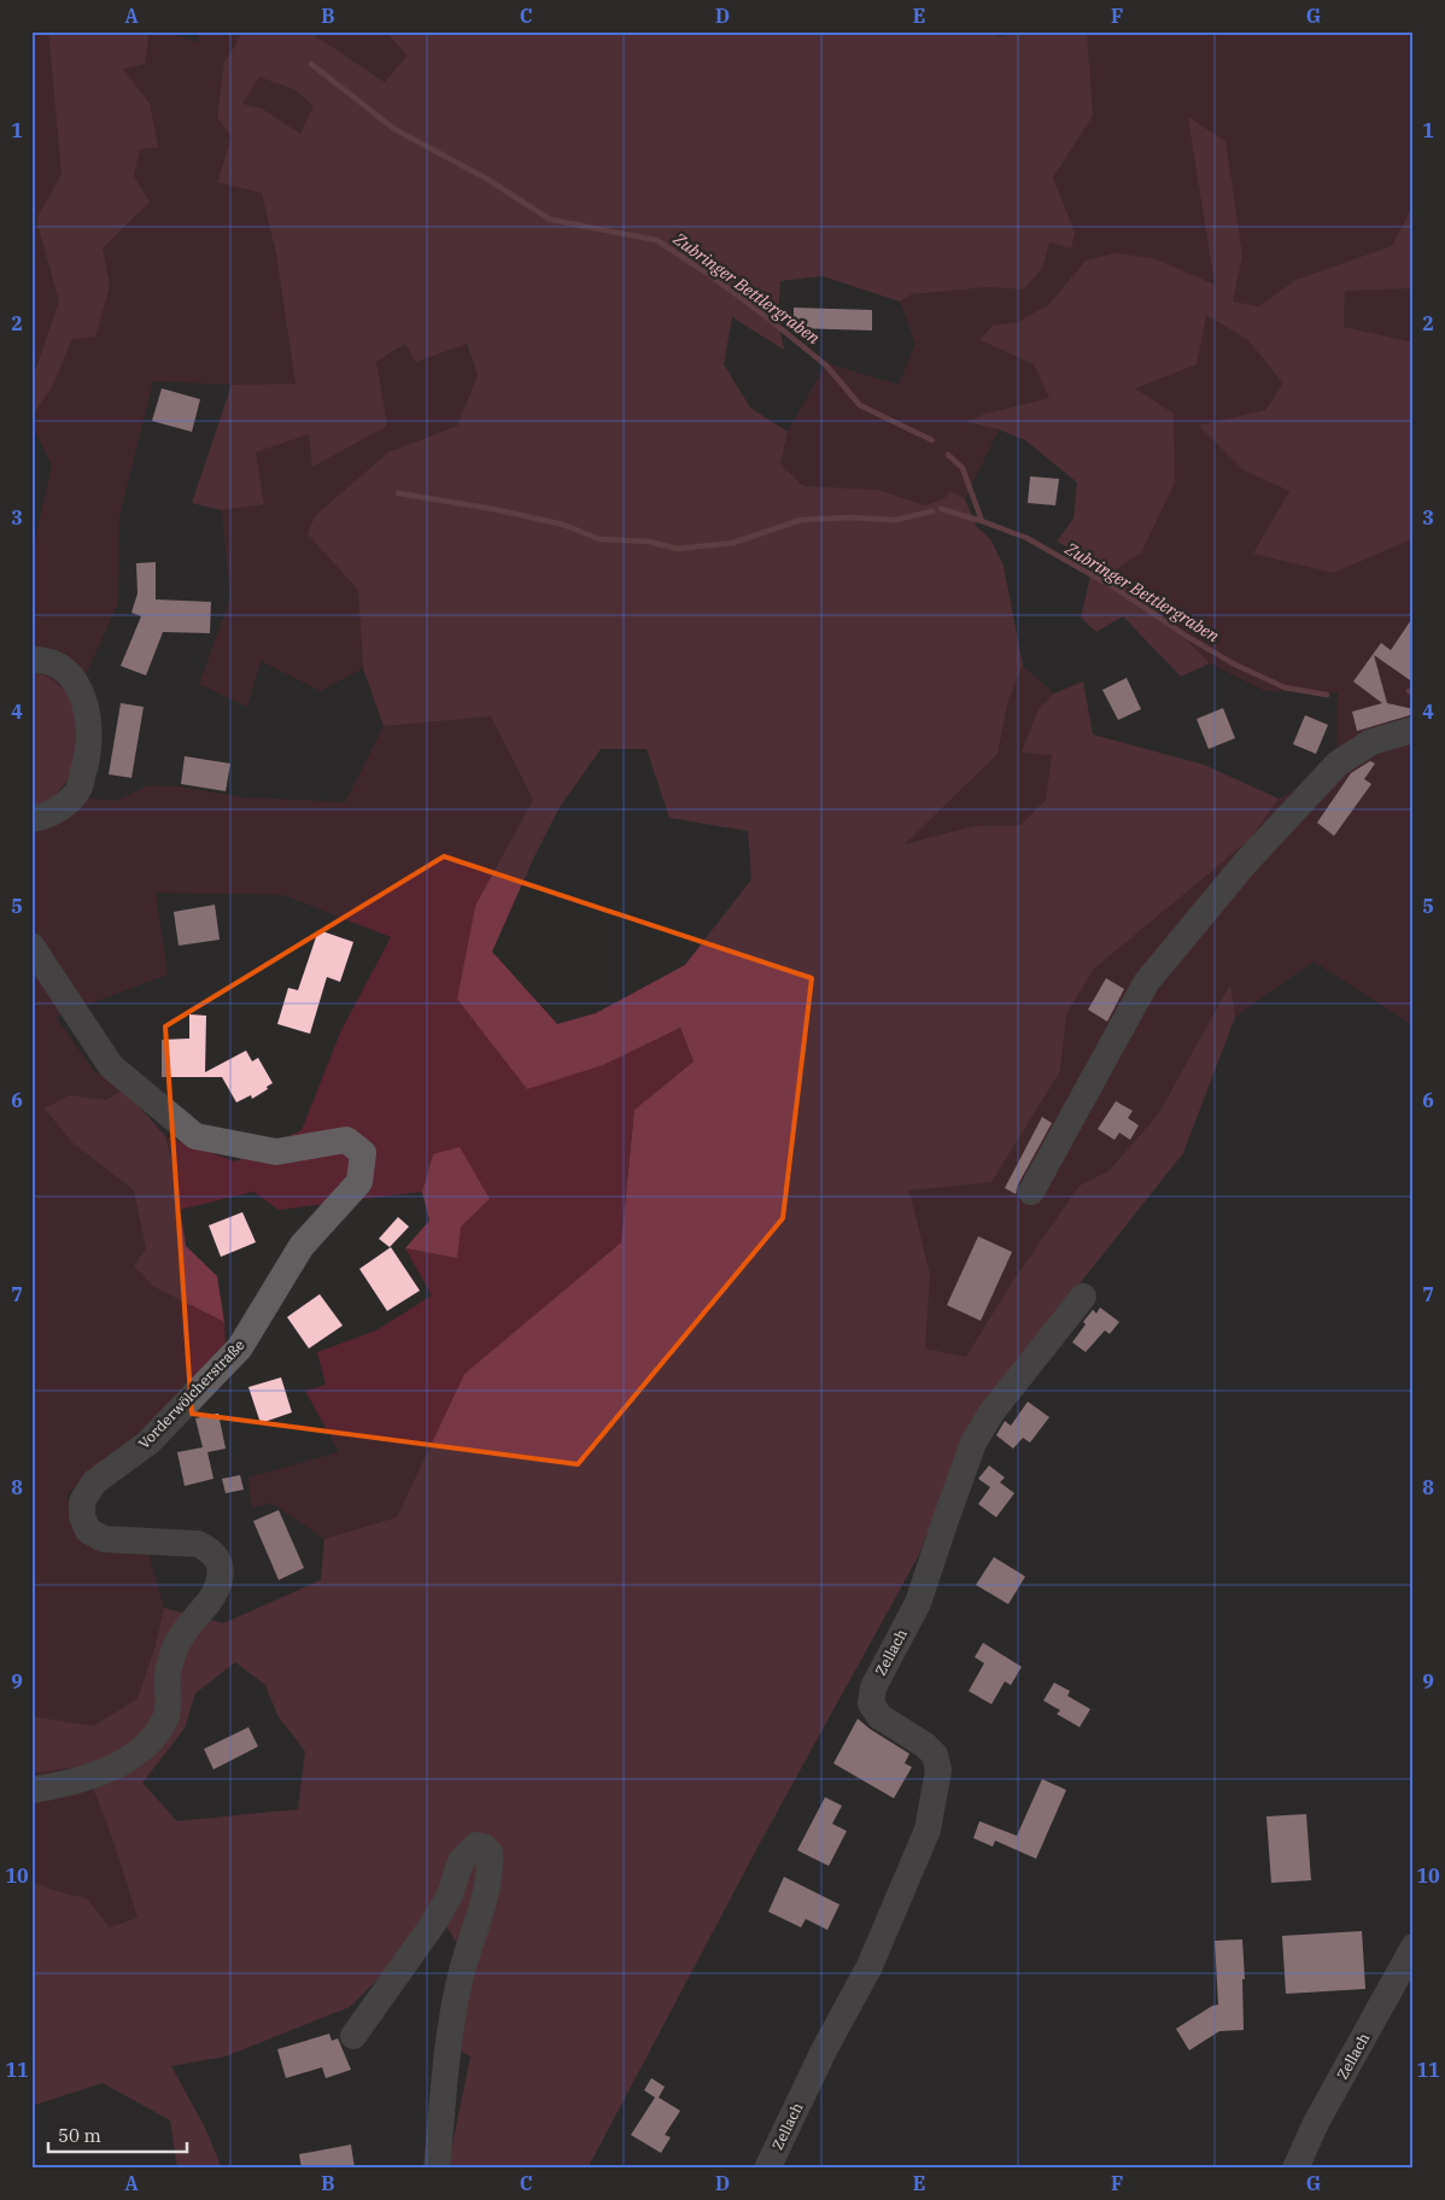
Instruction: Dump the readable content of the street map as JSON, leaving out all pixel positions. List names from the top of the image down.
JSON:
{
  "streets": {
    "street": ["Vorderwölcherstraße", "Zellach"]
  },
  "water": ["Zubringer Bettlergraben"],
  "scale_bar": "50 m",
  "grid": {
    "columns": [
      "A",
      "B",
      "C",
      "D",
      "E",
      "F",
      "G"
    ],
    "rows": [
      "1",
      "2",
      "3",
      "4",
      "5",
      "6",
      "7",
      "8",
      "9",
      "10",
      "11"
    ]
  }
}
